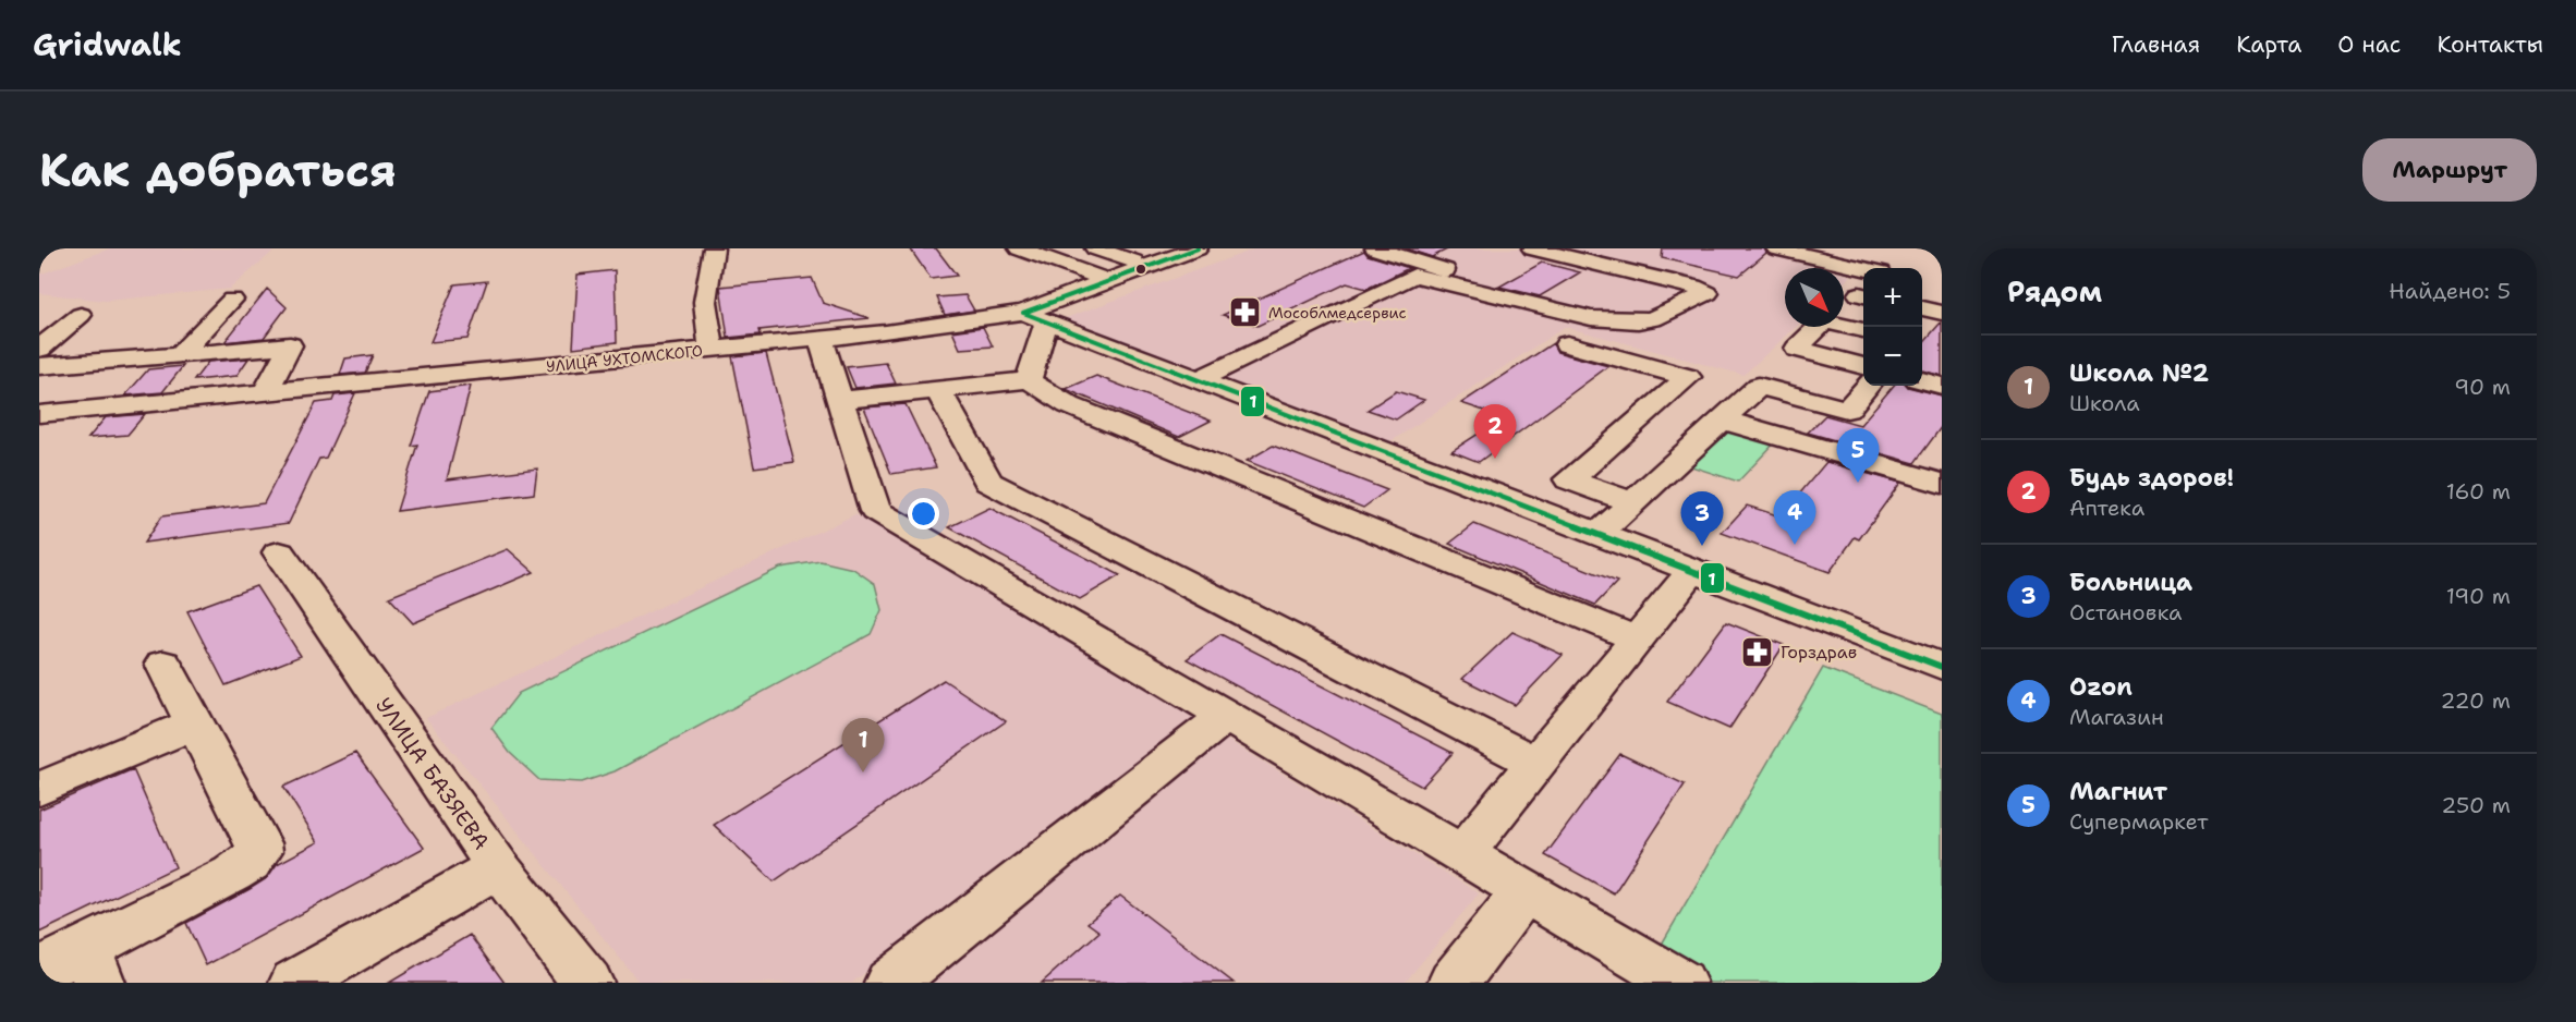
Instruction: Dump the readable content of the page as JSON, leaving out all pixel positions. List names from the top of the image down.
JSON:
{
  "streets": {
    "street": ["УЛИЦА УХТОМСКОГО", "УЛИЦА БАЗЯЕВА"]
  },
  "places": {
    "pharmacy": ["Мособлмедсервис", "Горздрав"]
  },
  "lines": ["transit line 1"],
  "north": "bottom right",
  "page": {
    "header": "Gridwalk",
    "nav": [
      "Главная",
      "Карта",
      "О нас",
      "Контакты"
    ],
    "buttons": "Маршрут",
    "title": "Как добраться",
    "heading": ["Рядом", "Найдено: 5"],
    "map_buttons": ["+", "−"],
    "list": [
      {
        "mark": "1",
        "name": "Школа №2",
        "note": "Школа",
        "value": "90 m"
      },
      {
        "mark": "2",
        "name": "Будь здоров!",
        "note": "Аптека",
        "value": "160 m"
      },
      {
        "mark": "3",
        "name": "Больница",
        "note": "Остановка",
        "value": "190 m"
      },
      {
        "mark": "4",
        "name": "Ozon",
        "note": "Магазин",
        "value": "220 m"
      },
      {
        "mark": "5",
        "name": "Магнит",
        "note": "Супермаркет",
        "value": "250 m"
      }
    ],
    "pins": [
      "2",
      "5",
      "4",
      "3",
      "1"
    ]
  }
}
